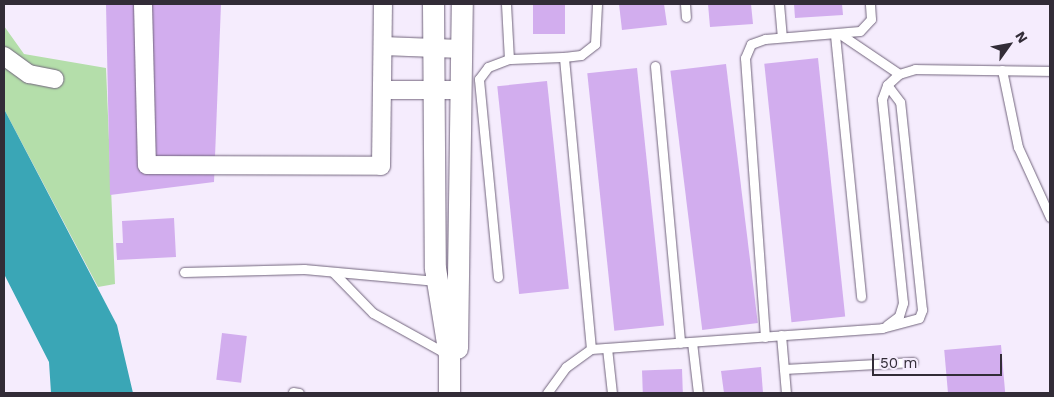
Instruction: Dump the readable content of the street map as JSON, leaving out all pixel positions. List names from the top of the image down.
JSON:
{
  "scale_bar": "50 m",
  "north": "top right"
}
